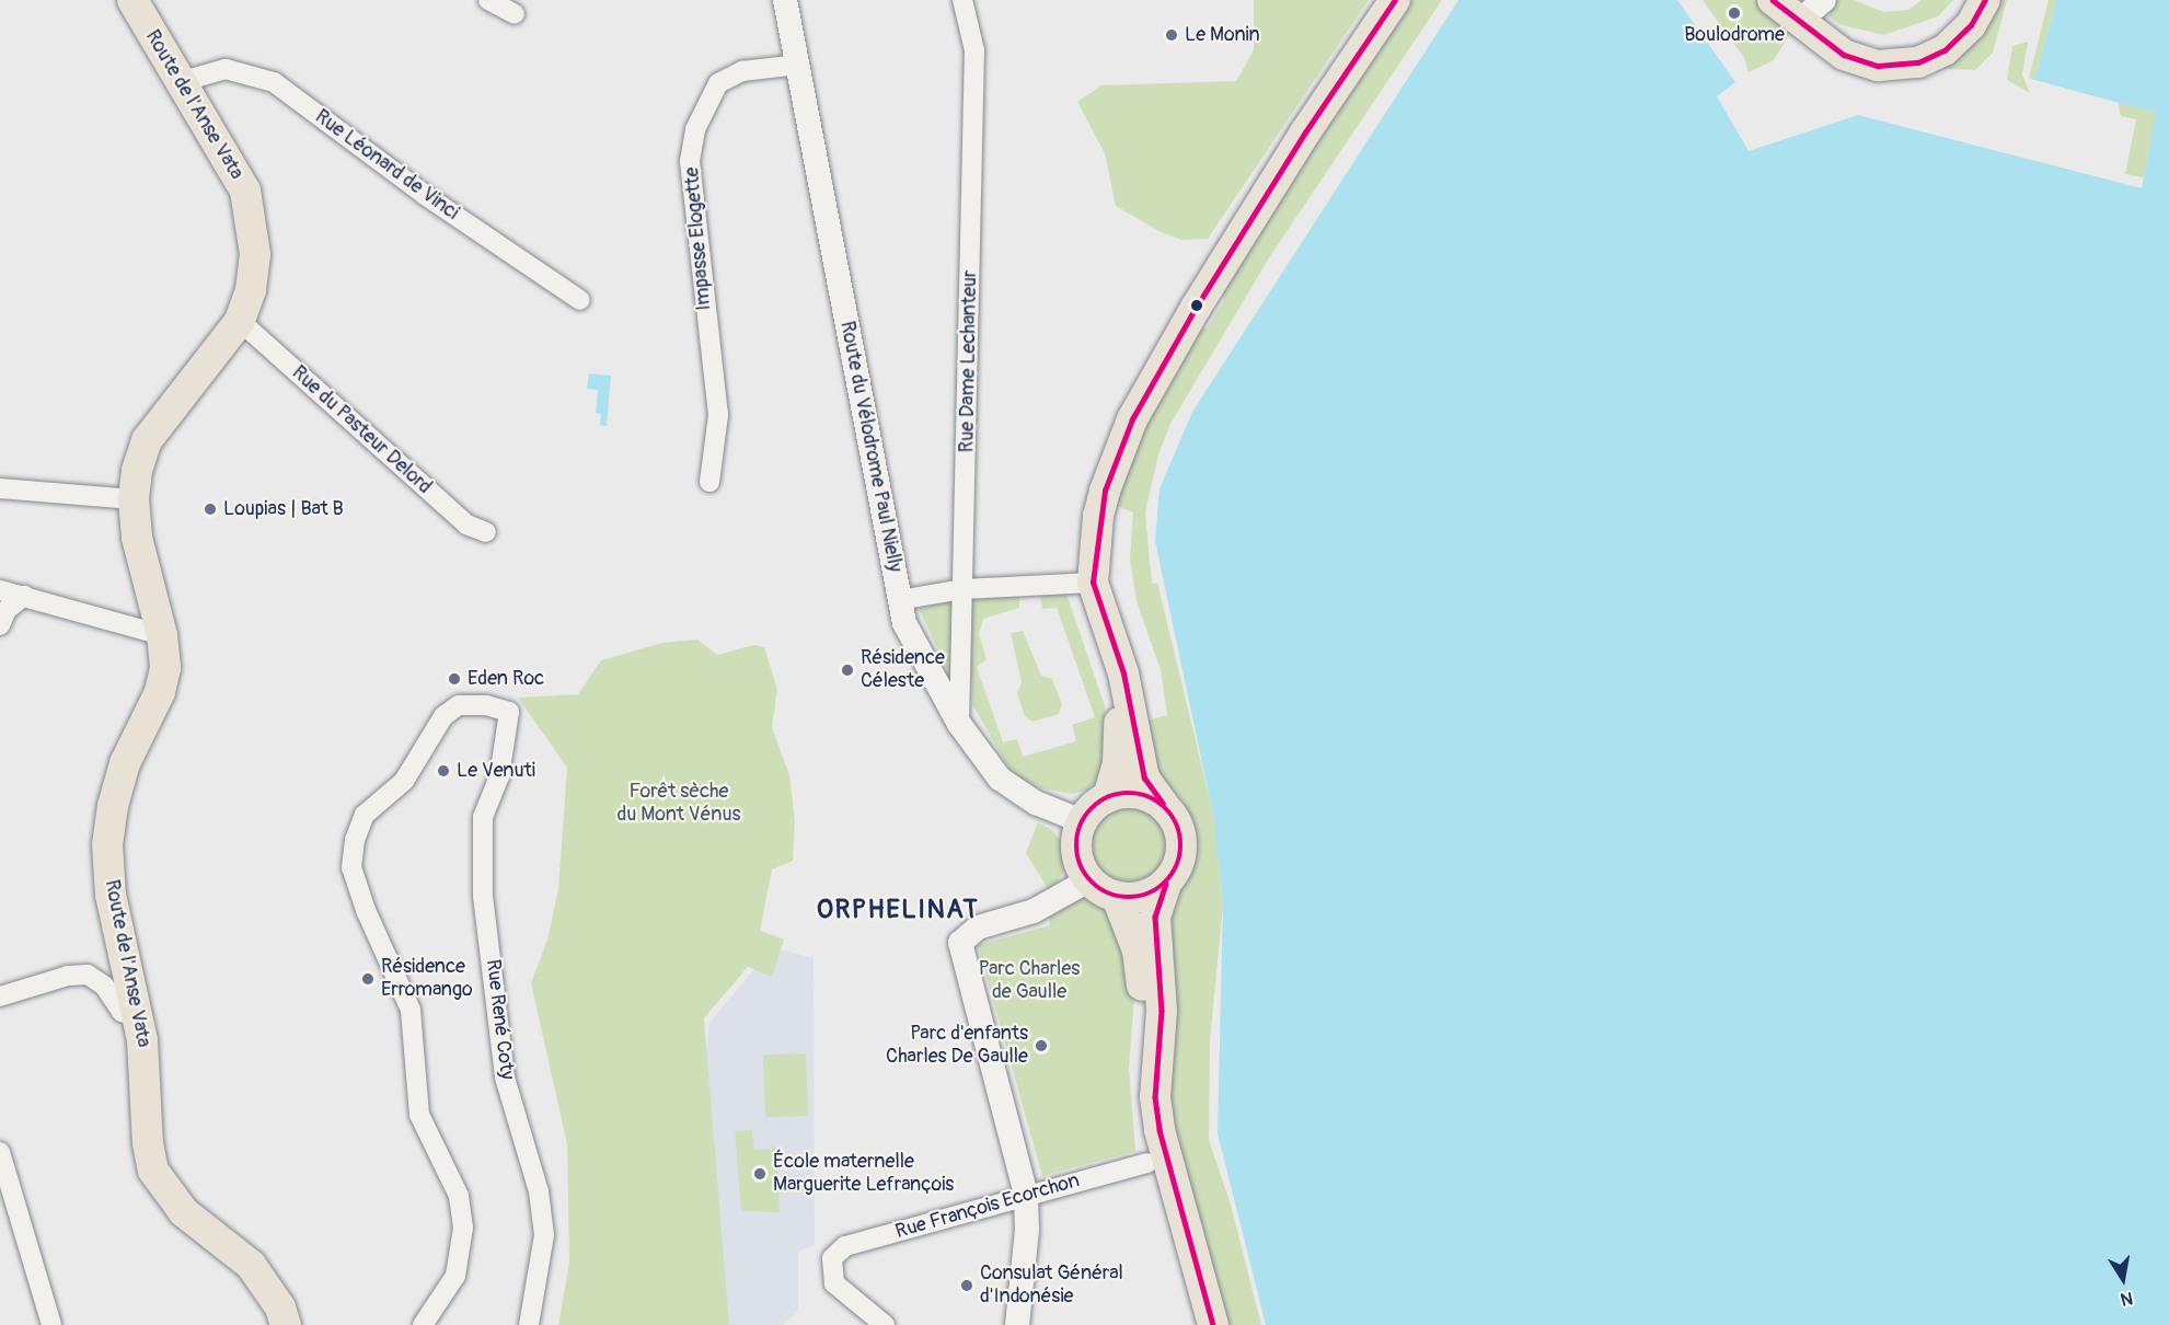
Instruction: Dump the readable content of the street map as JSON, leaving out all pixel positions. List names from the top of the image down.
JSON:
{
  "streets": {
    "main road": ["Route de l'Anse Vata"],
    "street": [
      "Rue Léonard de Vinci",
      "Impasse Elogette",
      "Rue Dame Lechanteur",
      "Rue du Pasteur Delord",
      "Route du Vélodrome Paul Nielly",
      "Rue René Coty",
      "Rue François Ecorchon"
    ]
  },
  "crossings": [
    ["Route de l'Anse Vata", "Rue Léonard de Vinci"],
    ["Route de l'Anse Vata", "Rue du Pasteur Delord"],
    ["Impasse Elogette", "Route du Vélodrome Paul Nielly"],
    ["Rue Dame Lechanteur", "Route du Vélodrome Paul Nielly"]
  ],
  "districts": ["ORPHELINAT"],
  "parks": ["Forêt sèche du Mont Vénus", "Parc Charles de Gaulle"],
  "places": [
    "Boulodrome",
    "Le Monin",
    "Loupias | Bat B",
    "Résidence Céleste",
    "Eden Roc",
    "Le Venuti",
    "Résidence Erromango",
    "Parc d'enfants Charles De Gaulle",
    "École maternelle Marguerite Lefrançois",
    "Consulat Général d'Indonésie"
  ],
  "north": "bottom"
}
